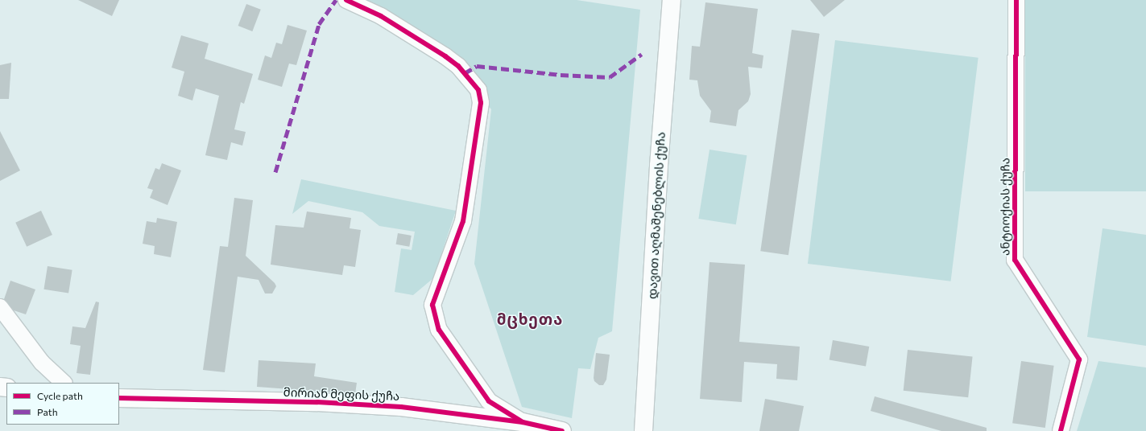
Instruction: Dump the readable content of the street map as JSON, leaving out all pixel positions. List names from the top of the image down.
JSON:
{
  "streets": {
    "street": ["ანტიოქიას ქუჩა", "დავით აღმაშენებლის ქუჩა", "მირიან მეფის ქუჩა"]
  },
  "districts": ["მცხეთა"],
  "legend": ["Cycle path", "Path"]
}
